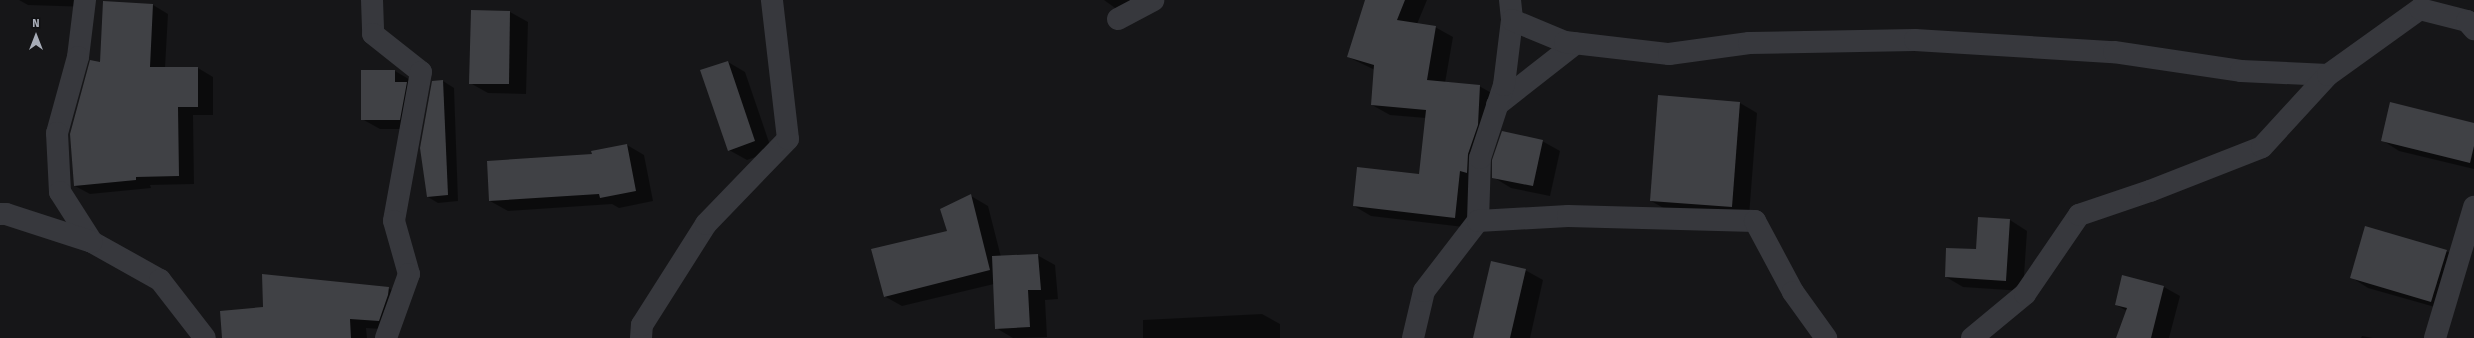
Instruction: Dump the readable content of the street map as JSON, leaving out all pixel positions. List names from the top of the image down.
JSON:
{
  "north": "top"
}
